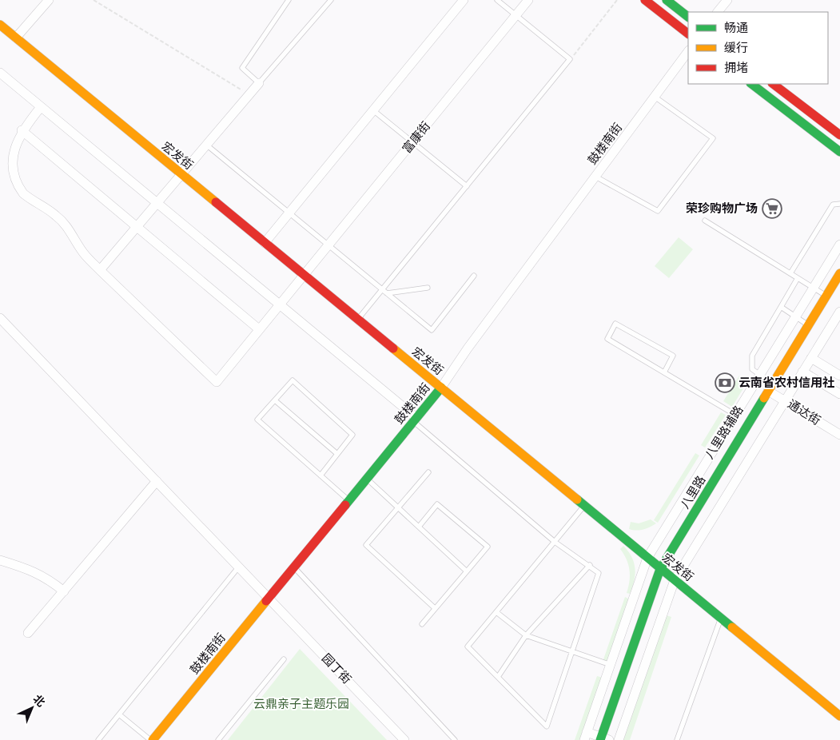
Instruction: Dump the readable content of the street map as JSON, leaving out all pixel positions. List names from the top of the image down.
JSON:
{
  "streets": {
    "street": [
      "富康街",
      "鼓楼南街",
      "宏发街",
      "通达街",
      "八里路辅路",
      "八里路",
      "园丁街"
    ]
  },
  "crossings": [
    ["富康街", "宏发街"],
    ["鼓楼南街", "宏发街"],
    ["鼓楼南街", "园丁街"],
    ["宏发街", "八里路辅路"],
    ["宏发街", "八里路"],
    ["通达街", "八里路"]
  ],
  "parks": ["云鼎亲子主题乐园"],
  "places": {
    "supermarket": ["荣珍购物广场"],
    "bank": ["云南省农村信用社"]
  },
  "legend": ["畅通", "缓行", "拥堵"],
  "north": "top right"
}
